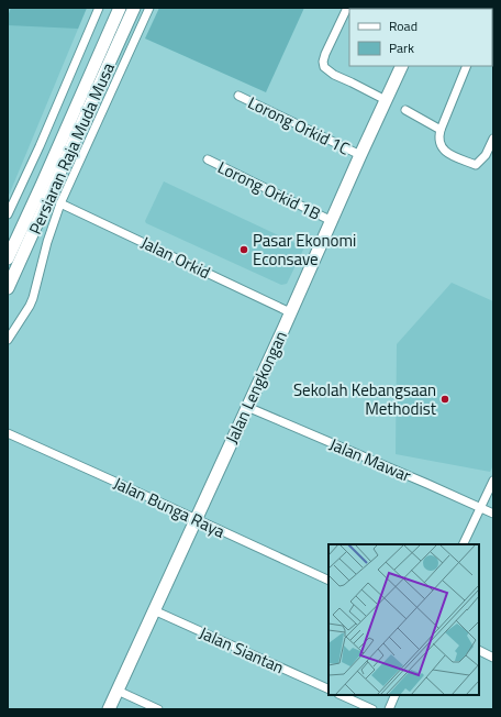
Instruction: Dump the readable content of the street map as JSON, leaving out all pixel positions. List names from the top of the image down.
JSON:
{
  "streets": {
    "street": [
      "Lorong Orkid 1C",
      "Persiaran Raja Muda Musa",
      "Lorong Orkid 1B",
      "Jalan Orkid",
      "Jalan Lengkongan",
      "Jalan Mawar",
      "Jalan Bunga Raya",
      "Jalan Siantan"
    ]
  },
  "crossings": [
    ["Lorong Orkid 1C", "Jalan Lengkongan"],
    ["Lorong Orkid 1B", "Jalan Lengkongan"],
    ["Jalan Orkid", "Jalan Lengkongan"],
    ["Jalan Lengkongan", "Jalan Mawar"],
    ["Jalan Lengkongan", "Jalan Bunga Raya"],
    ["Jalan Lengkongan", "Jalan Siantan"]
  ],
  "places": ["Pasar Ekonomi Econsave", "Sekolah Kebangsaan Methodist"],
  "legend": ["Road", "Park"]
}
